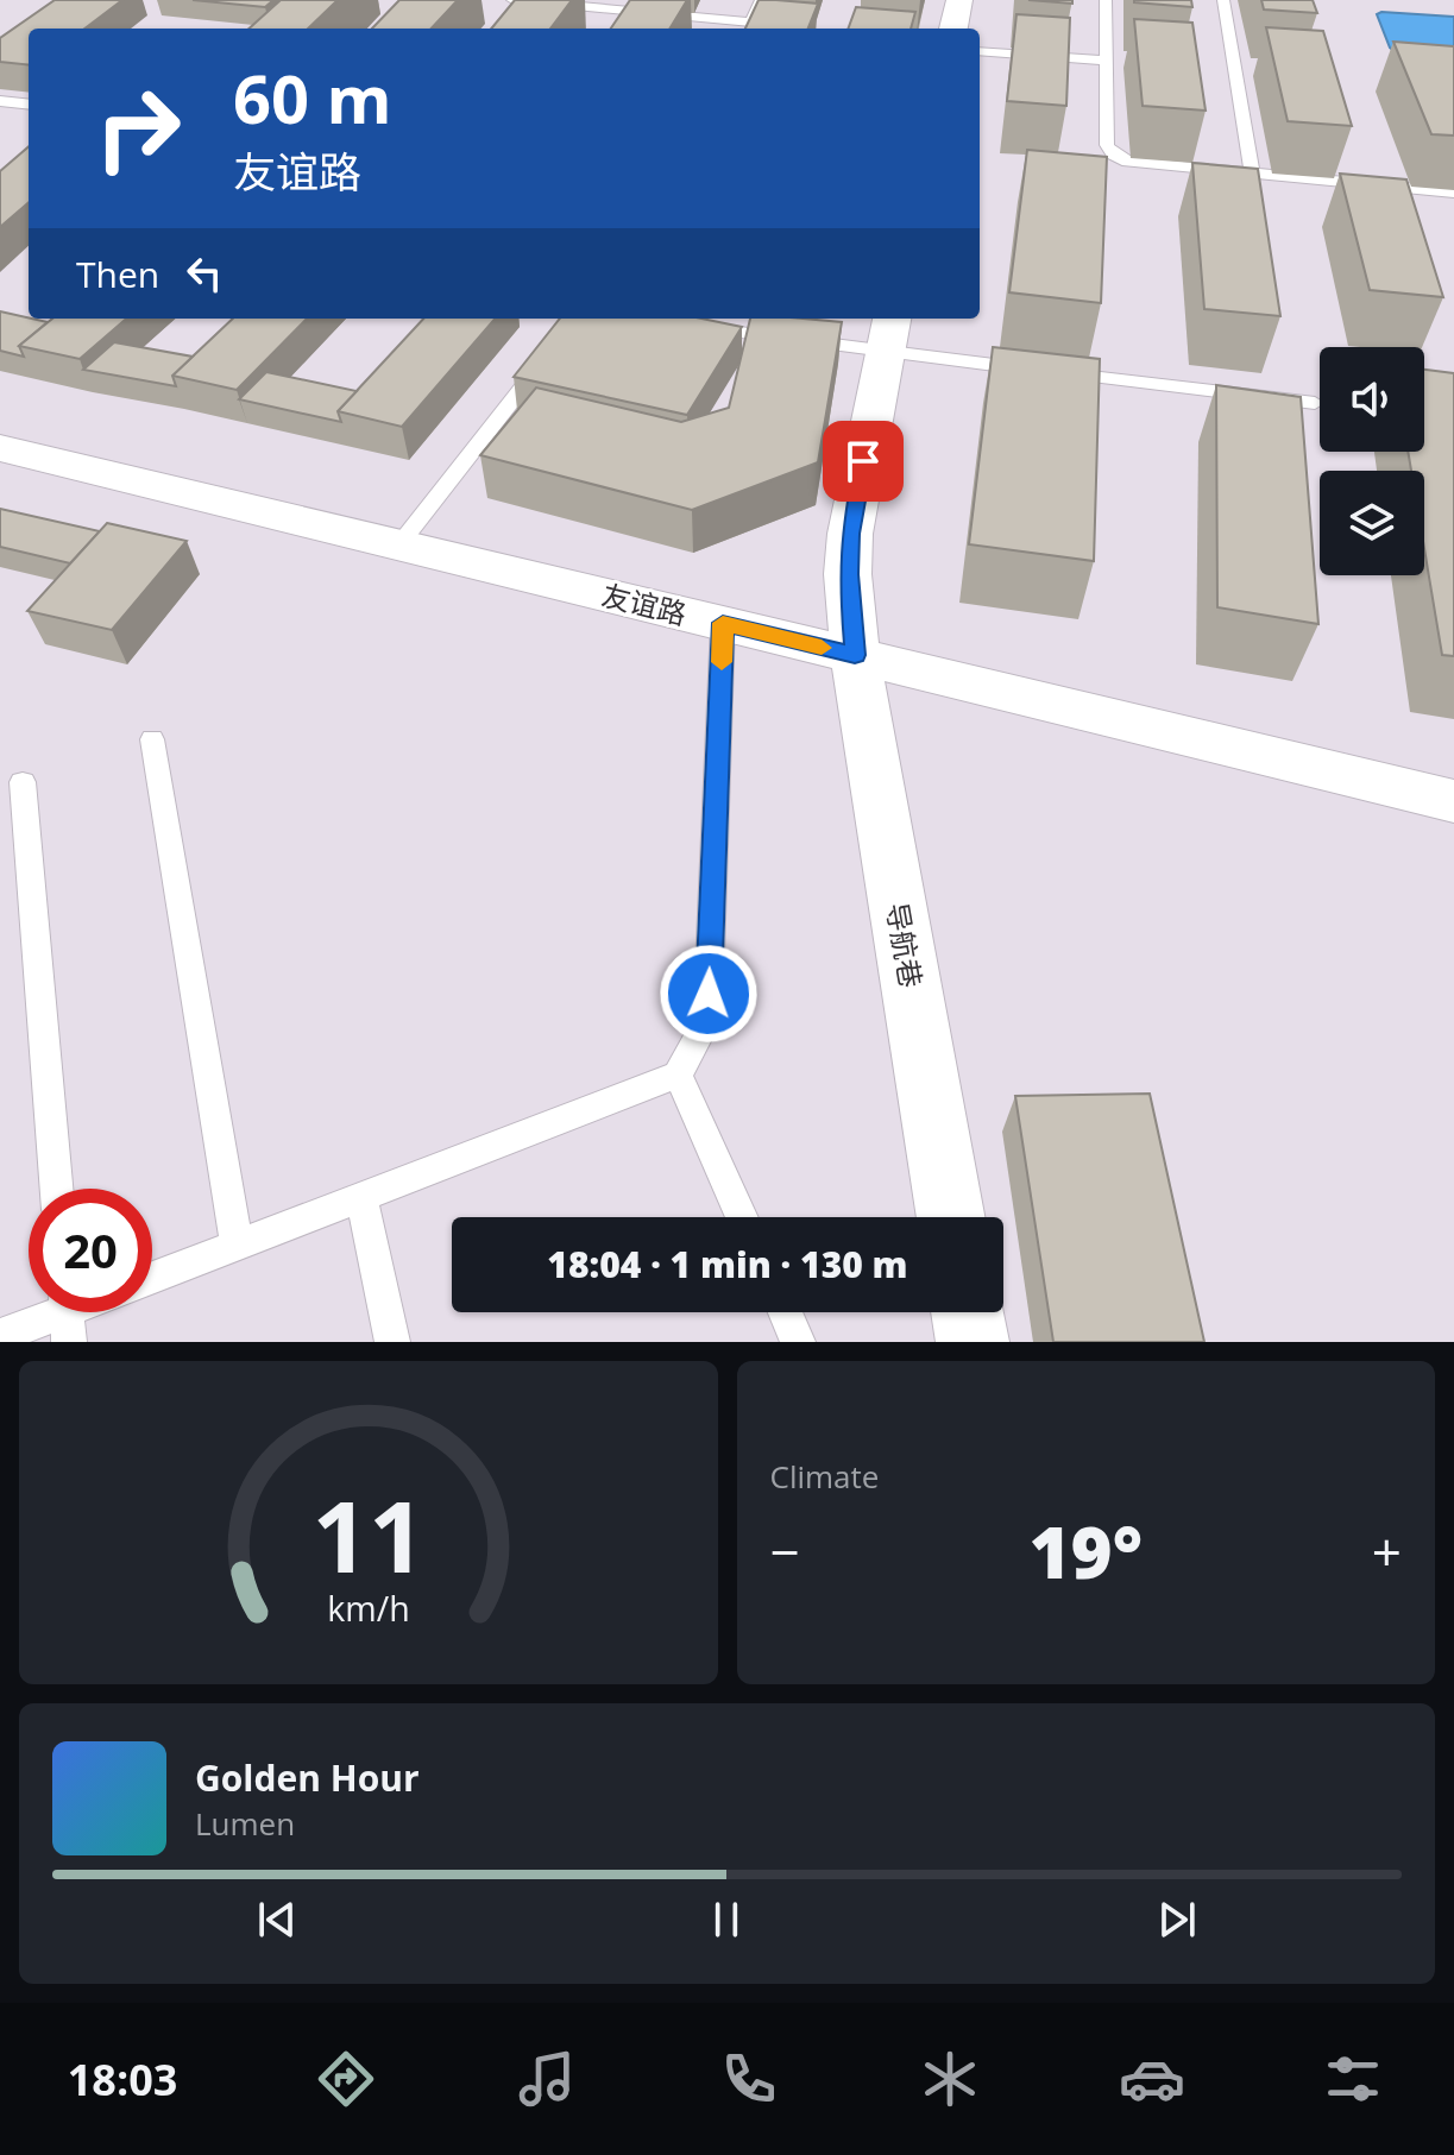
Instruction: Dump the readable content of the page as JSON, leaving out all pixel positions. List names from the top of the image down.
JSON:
{
  "streets": {
    "street": ["友谊路", "导航巷"]
  },
  "crossings": [
    ["友谊路", "导航巷"]
  ],
  "page": {
    "turn": ["60 m", "友谊路"],
    "then": "Then",
    "limit": "20",
    "trip": "18:04 · 1 min · 130 m",
    "tile": "Climate",
    "heat": ["−", "19°", "+"],
    "song": ["Golden Hour", "Lumen"],
    "tabs": "18:03",
    "gauge": ["11", "km/h"]
  }
}
